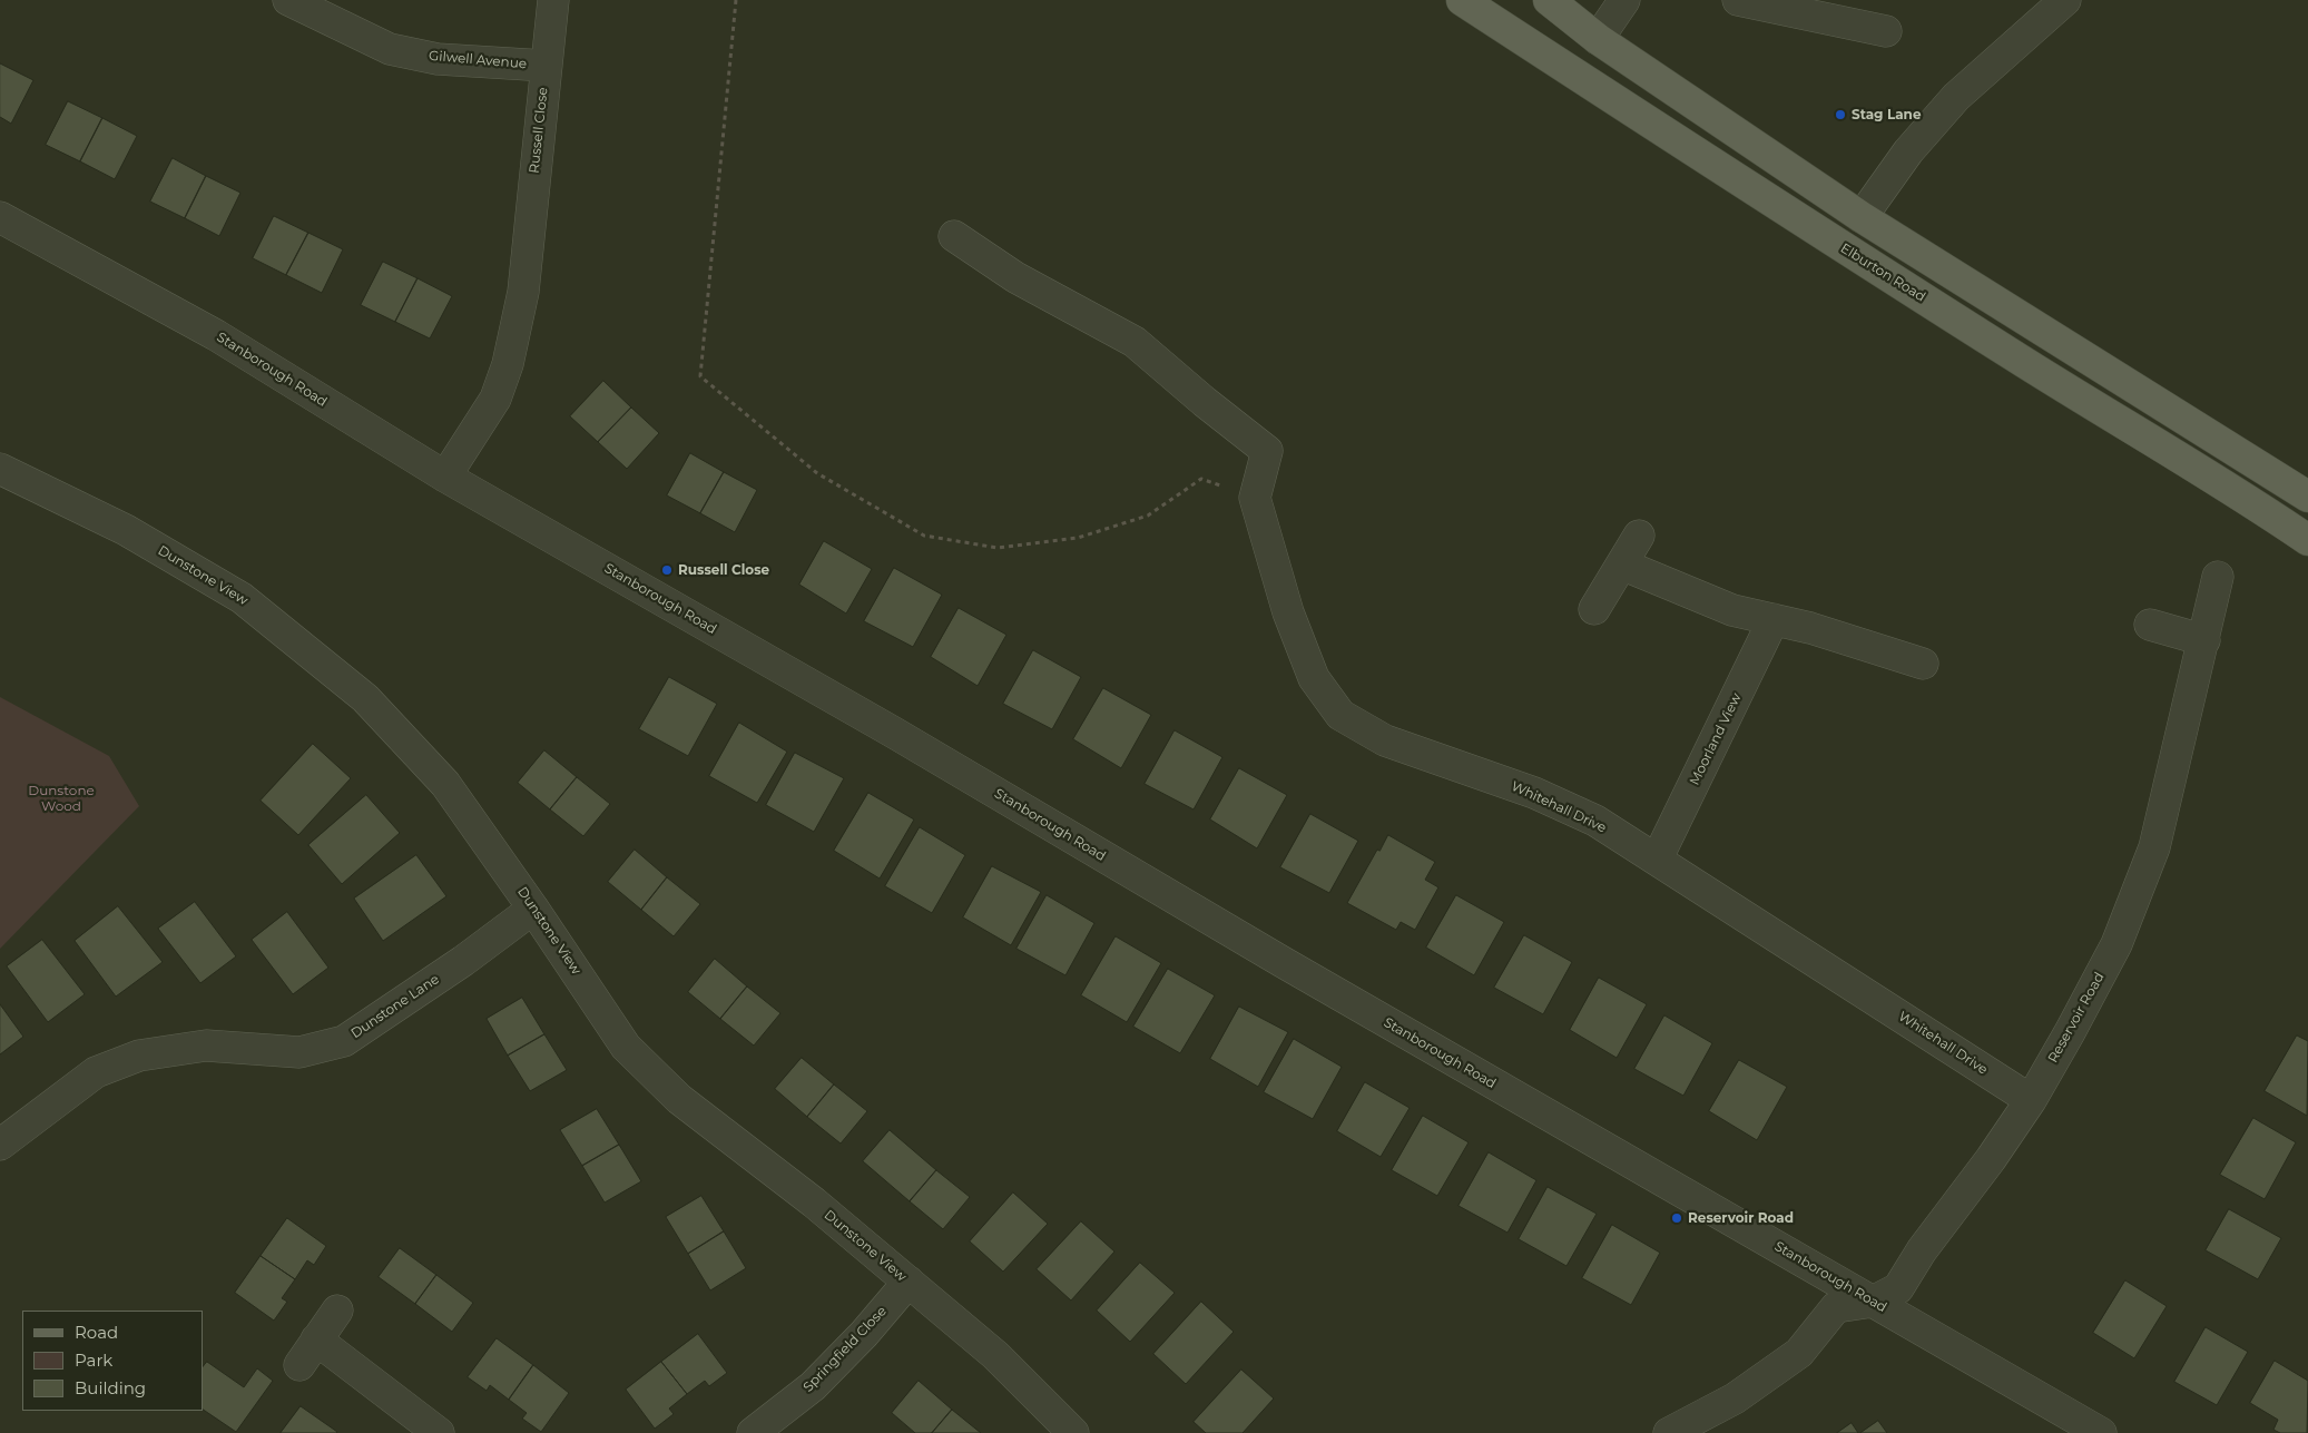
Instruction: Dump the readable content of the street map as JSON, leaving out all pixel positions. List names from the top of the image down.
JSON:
{
  "streets": {
    "main road": ["Elburton Road"],
    "street": [
      "Gilwell Avenue",
      "Russell Close",
      "Stanborough Road",
      "Dunstone View",
      "Moorland View",
      "Whitehall Drive",
      "Dunstone Lane",
      "Reservoir Road",
      "Springfield Close"
    ]
  },
  "crossings": [
    ["Gilwell Avenue", "Russell Close"],
    ["Russell Close", "Stanborough Road"],
    ["Stanborough Road", "Reservoir Road"],
    ["Dunstone View", "Dunstone Lane"],
    ["Dunstone View", "Springfield Close"],
    ["Moorland View", "Whitehall Drive"],
    ["Whitehall Drive", "Reservoir Road"]
  ],
  "parks": ["Dunstone Wood"],
  "places": ["Stag Lane", "Russell Close", "Reservoir Road"],
  "legend": ["Road", "Park", "Building"]
}
